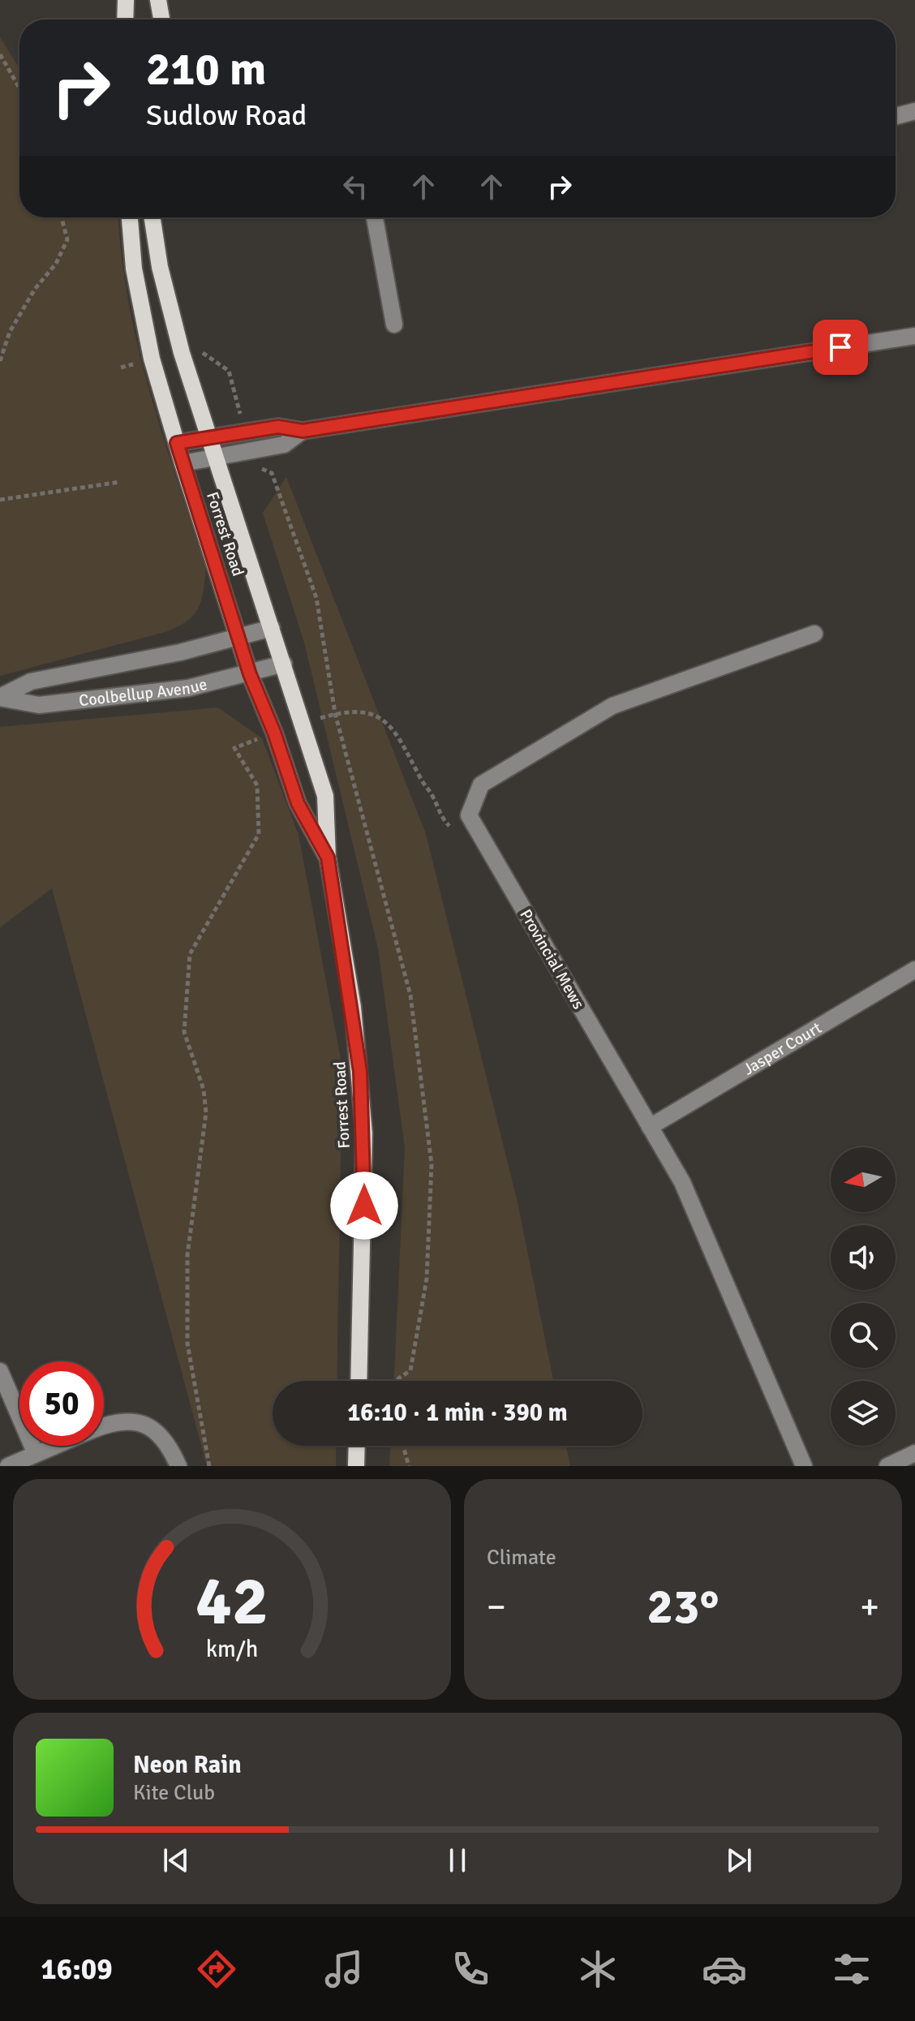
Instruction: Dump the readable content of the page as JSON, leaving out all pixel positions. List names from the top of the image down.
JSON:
{
  "streets": {
    "main road": ["Forrest Road"],
    "street": ["Coolbellup Avenue", "Provincial Mews", "Jasper Court"]
  },
  "crossings": [
    ["Forrest Road", "Coolbellup Avenue"],
    ["Provincial Mews", "Jasper Court"]
  ],
  "north": "left",
  "page": {
    "turn": ["210 m", "Sudlow Road"],
    "limit": "50",
    "trip": "16:10 · 1 min · 390 m",
    "tile": "Climate",
    "heat": ["−", "23°", "+"],
    "song": ["Neon Rain", "Kite Club"],
    "tabs": "16:09",
    "gauge": ["42", "km/h"]
  }
}
